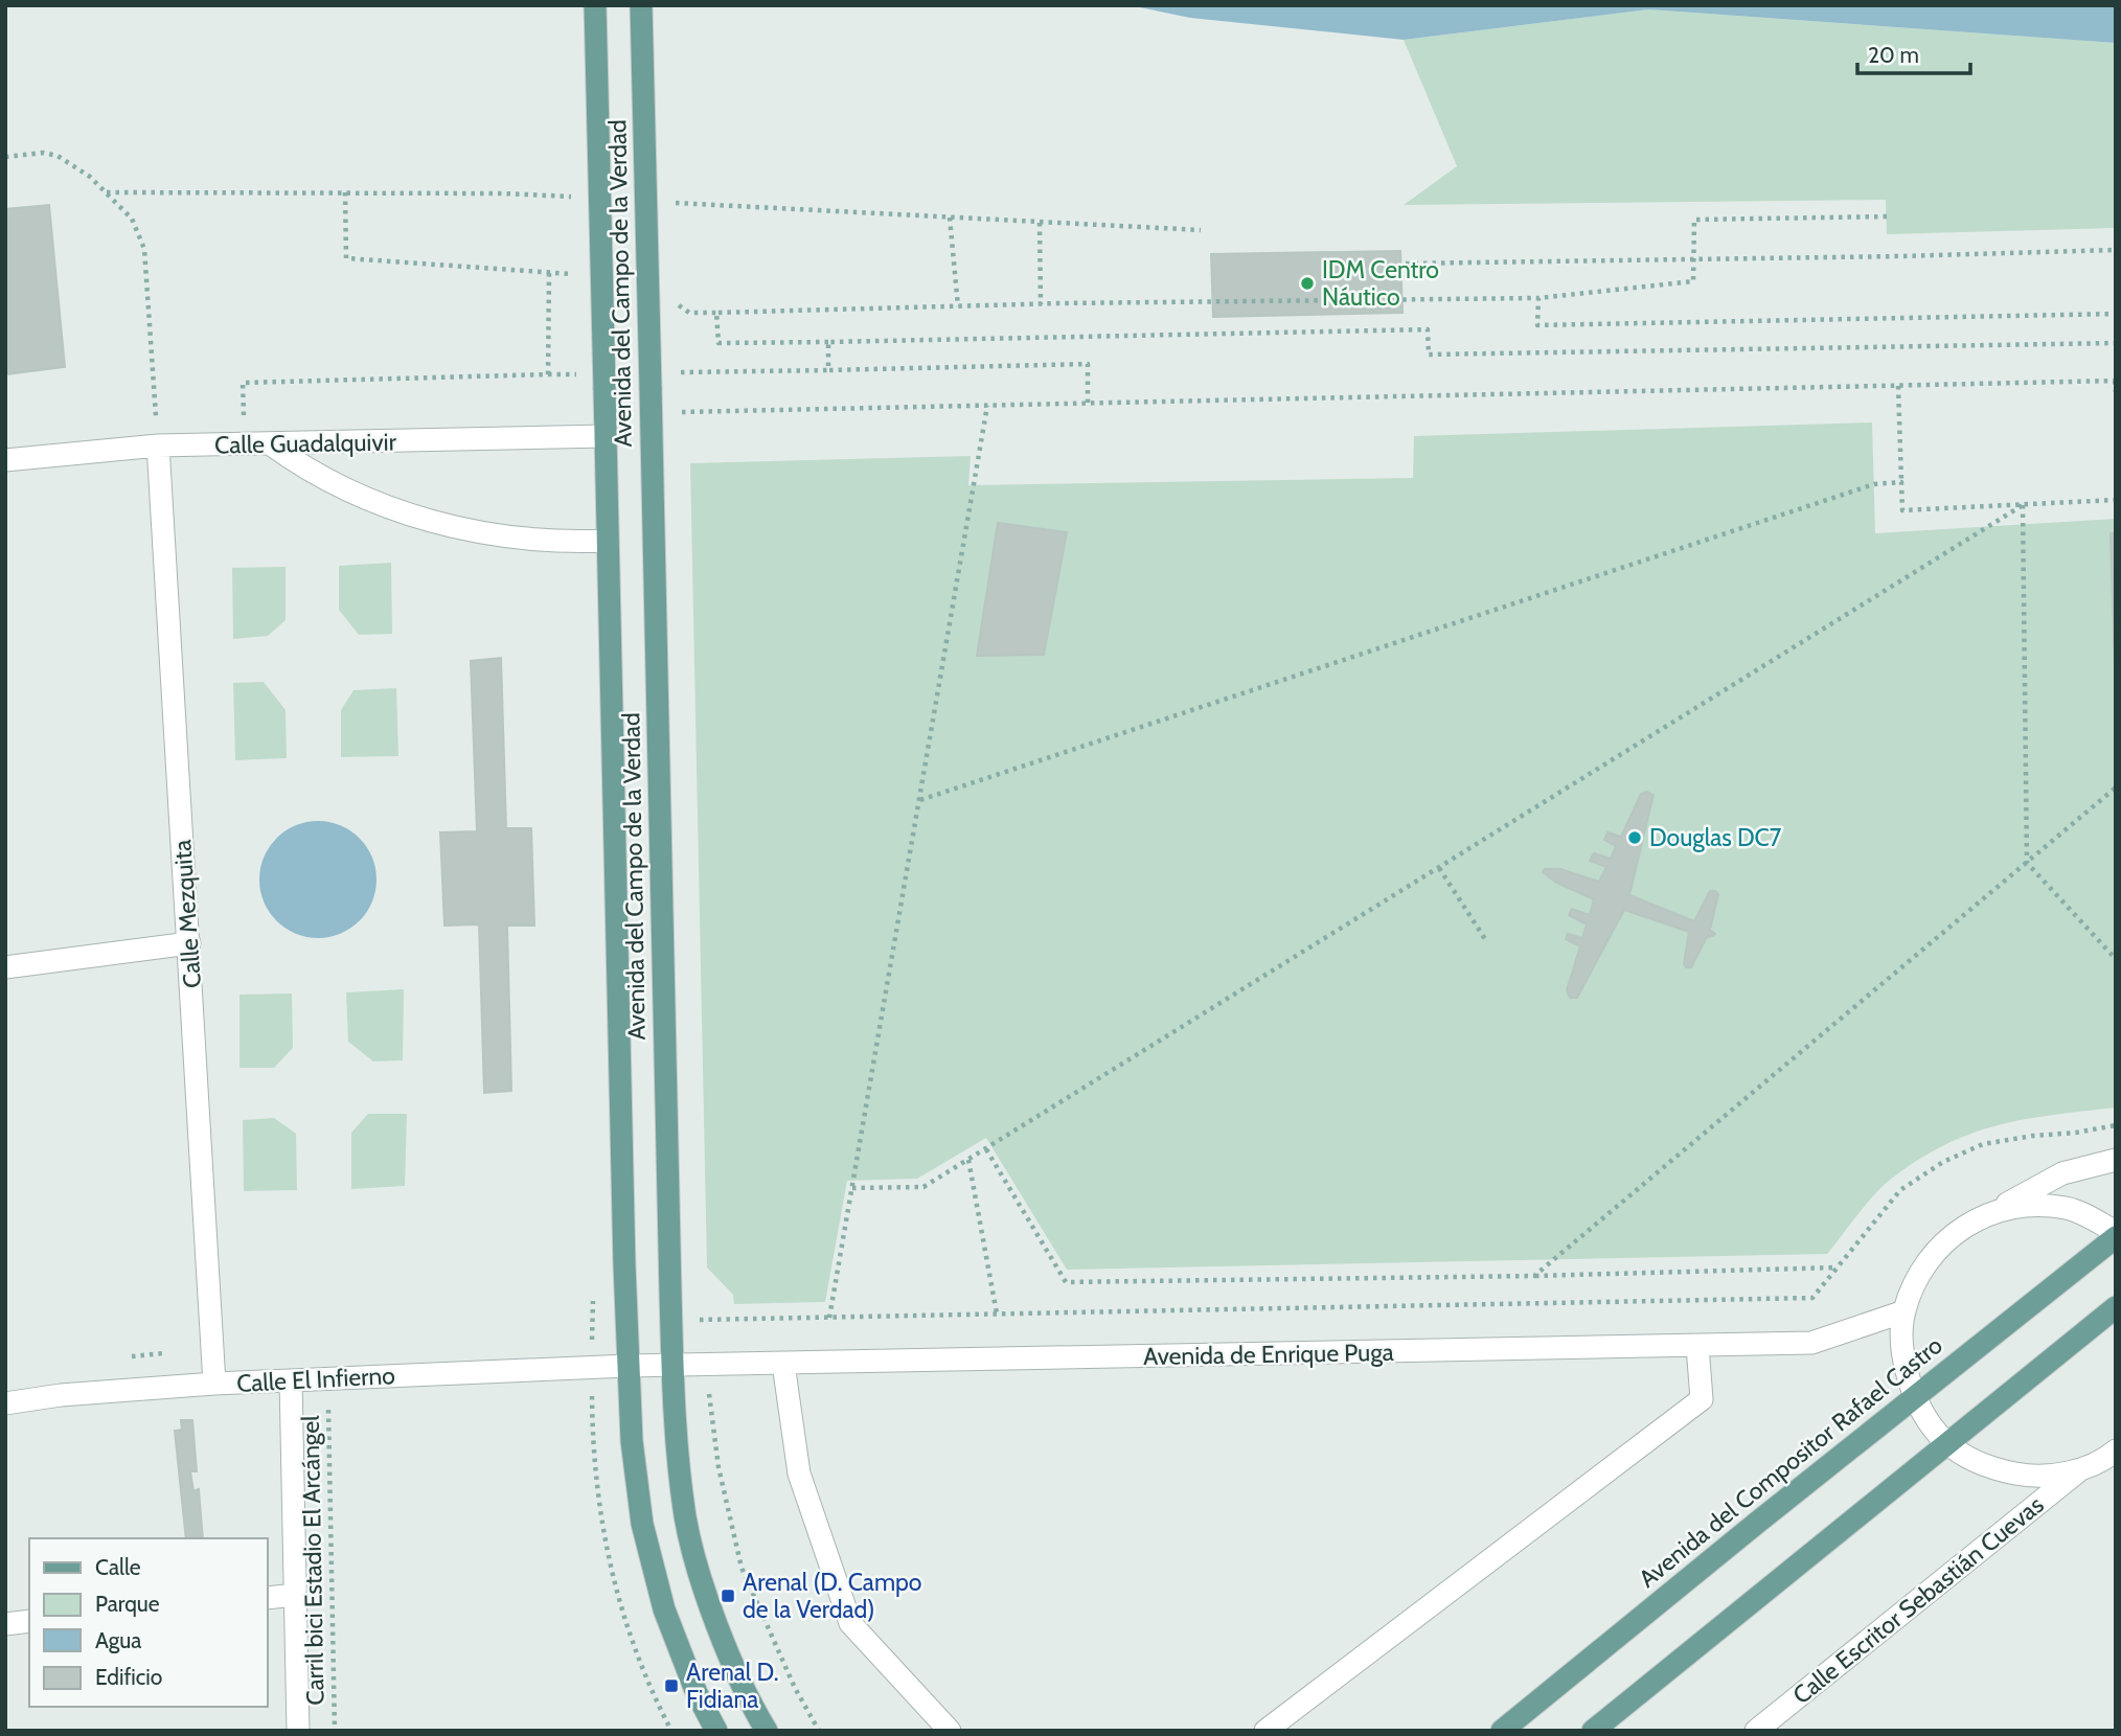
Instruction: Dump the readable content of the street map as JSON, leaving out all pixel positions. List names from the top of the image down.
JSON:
{
  "streets": {
    "main road": ["Avenida del Campo de la Verdad", "Avenida del Compositor Rafael Castro"],
    "street": [
      "Calle Guadalquivir",
      "Calle Mezquita",
      "Avenida de Enrique Puga",
      "Calle El Infierno",
      "Calle Escritor Sebastián Cuevas"
    ],
    "path": ["Carril bici Estadio El Arcángel"]
  },
  "crossings": [
    ["Avenida del Campo de la Verdad", "Calle Guadalquivir"],
    ["Avenida del Campo de la Verdad", "Avenida de Enrique Puga"],
    ["Avenida del Campo de la Verdad", "Calle El Infierno"],
    ["Calle Guadalquivir", "Calle Mezquita"],
    ["Calle Mezquita", "Calle El Infierno"],
    ["Avenida de Enrique Puga", "Calle El Infierno"],
    ["Calle El Infierno", "Carril bici Estadio El Arcángel"]
  ],
  "places": {
    "other": ["IDM Centro Náutico", "Douglas DC7"],
    "transit": ["Arenal (D. Campo de la Verdad)", "Arenal D. Fidiana"]
  },
  "legend": [
    "Calle",
    "Parque",
    "Agua",
    "Edificio"
  ],
  "scale_bar": "20 m"
}
